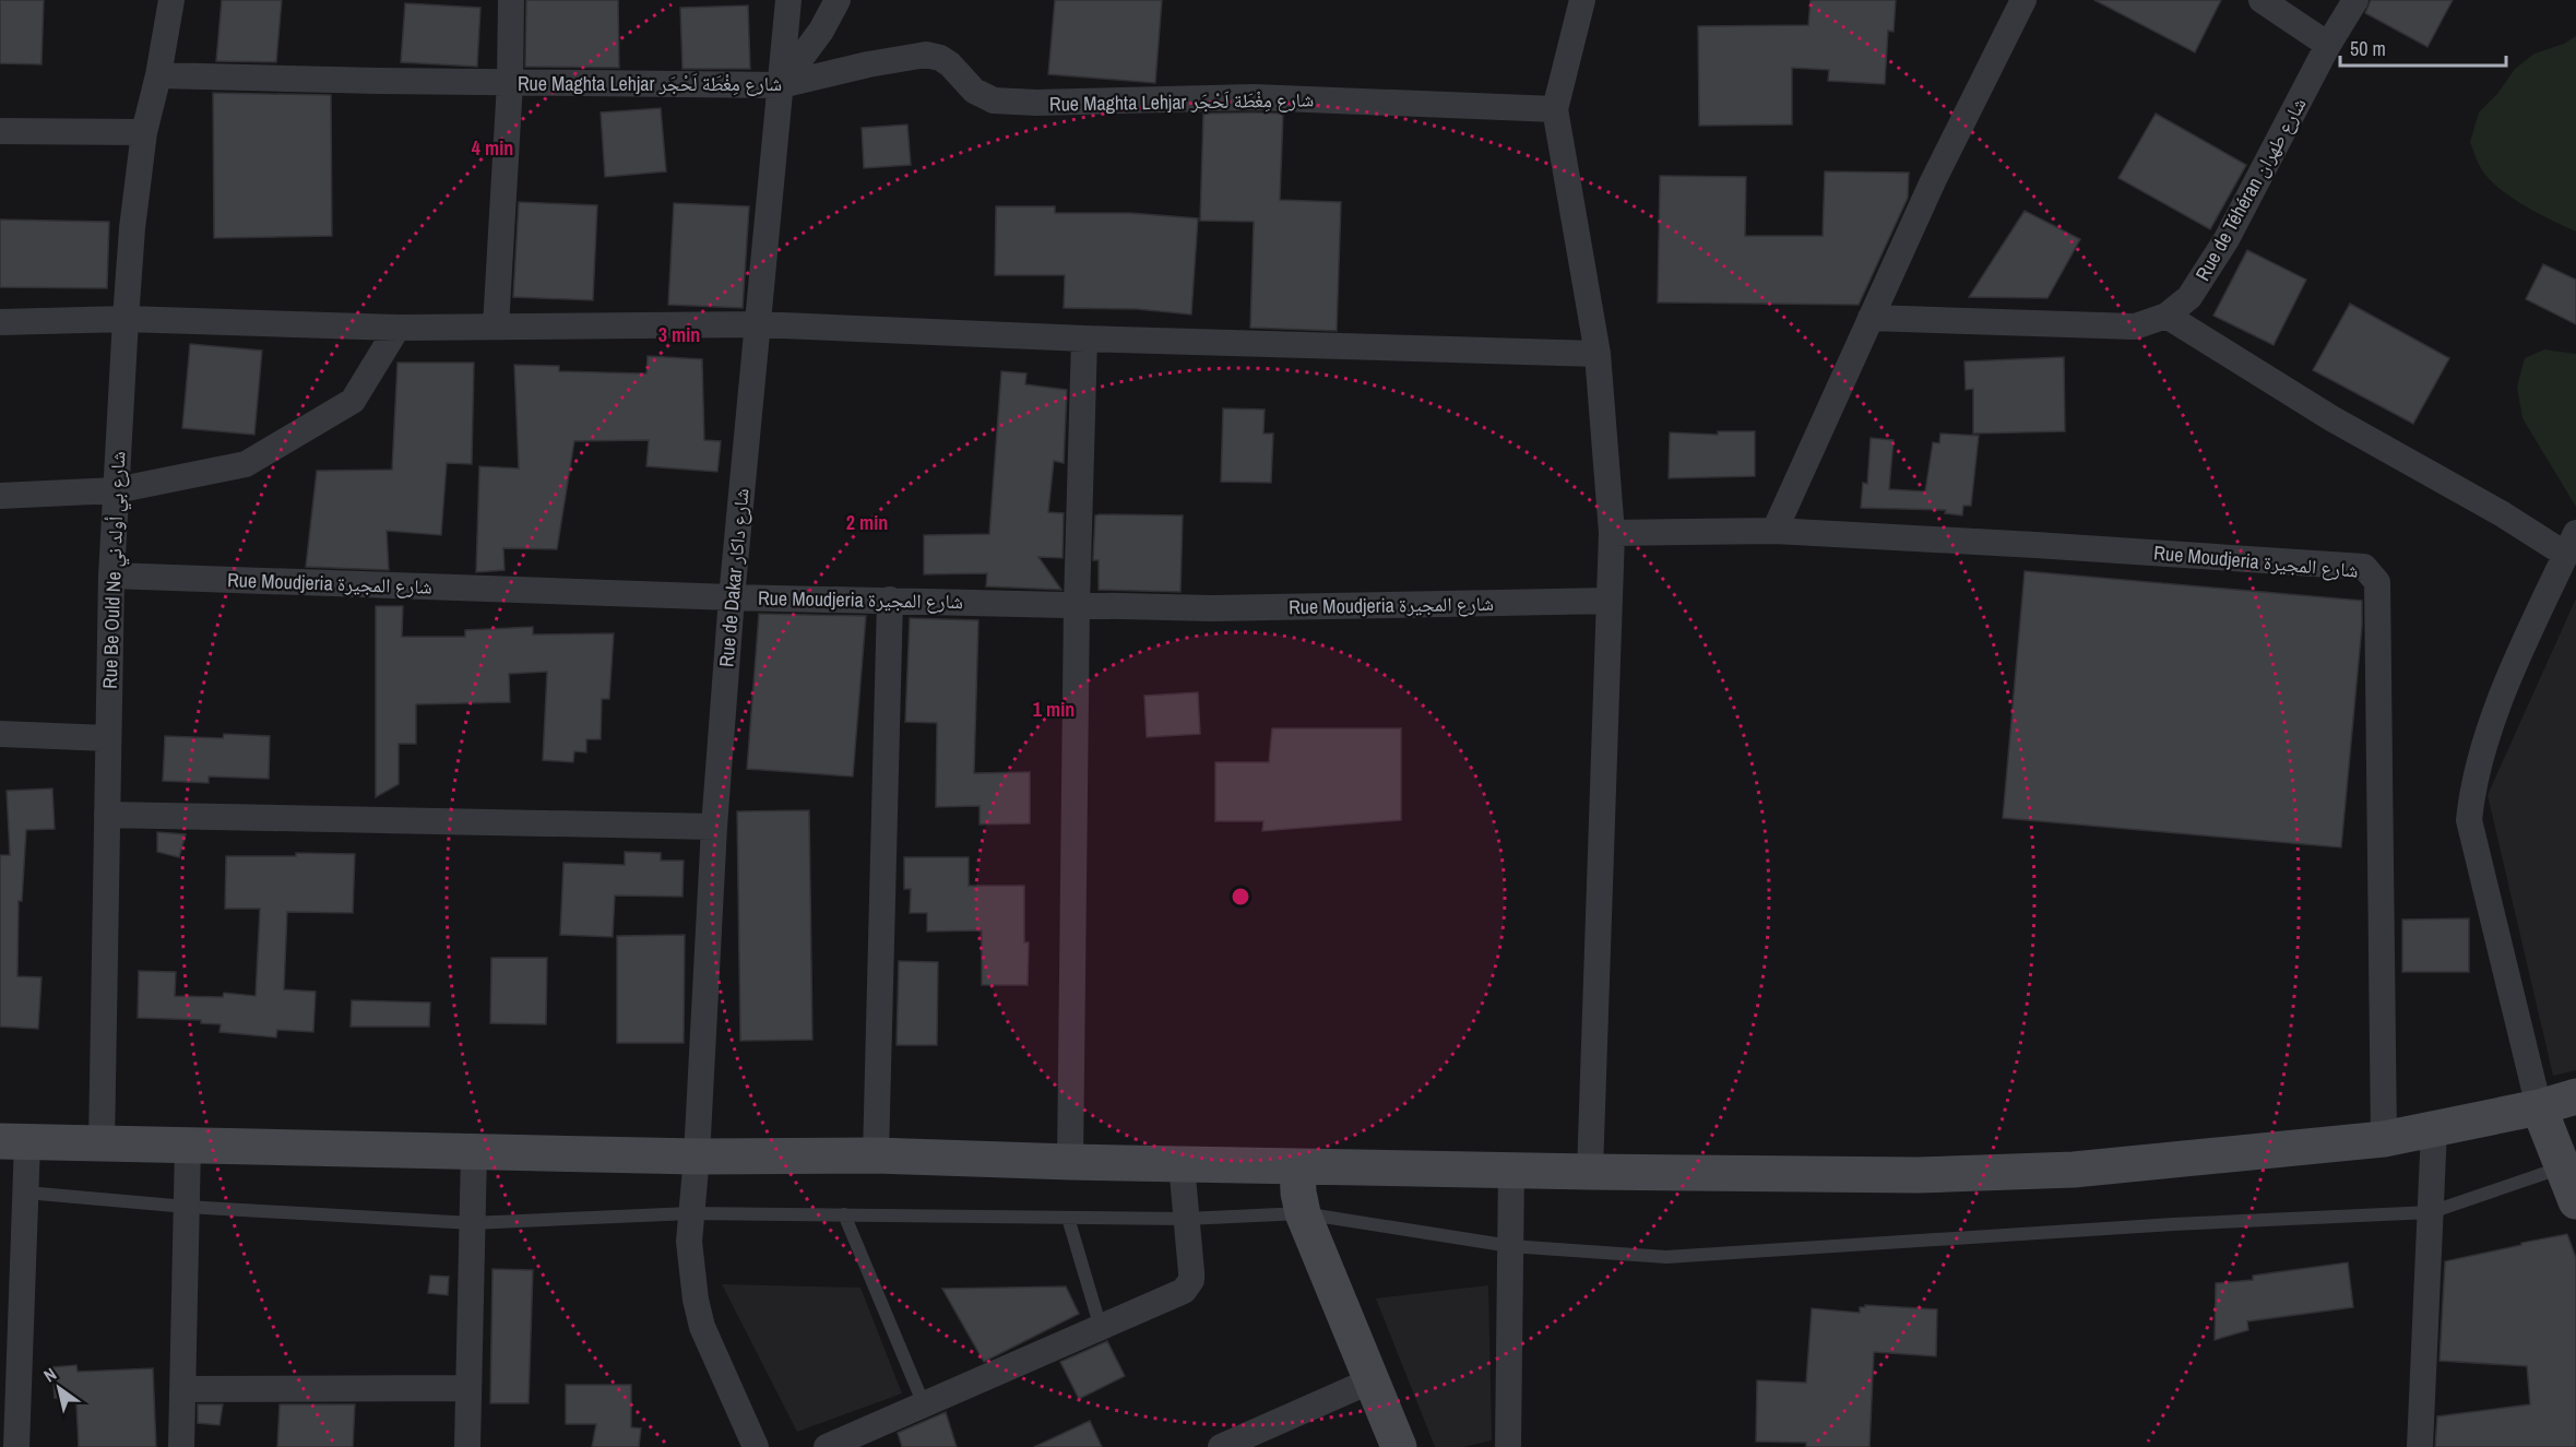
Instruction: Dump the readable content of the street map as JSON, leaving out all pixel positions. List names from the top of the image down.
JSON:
{
  "streets": {
    "street": [
      "Rue Maghta Lehjar شارع مِغْطَة لَحْجَر",
      "Rue de Téhéran شارع طهران",
      "Rue Moudjeria شارع المجيرة",
      "Rue Be Ould Ne شارع بي أولد ني",
      "Rue de Dakar شارع داكار"
    ]
  },
  "crossings": [
    ["Rue Maghta Lehjar شارع مِغْطَة لَحْجَر", "Rue Be Ould Ne شارع بي أولد ني"],
    ["Rue Maghta Lehjar شارع مِغْطَة لَحْجَر", "Rue de Dakar شارع داكار"],
    ["Rue Moudjeria شارع المجيرة", "Rue Be Ould Ne شارع بي أولد ني"],
    ["Rue Moudjeria شارع المجيرة", "Rue de Dakar شارع داكار"]
  ],
  "scale_bar": "50 m",
  "north": "top left",
  "rings": [
    "4 min",
    "3 min",
    "2 min",
    "1 min"
  ]
}
